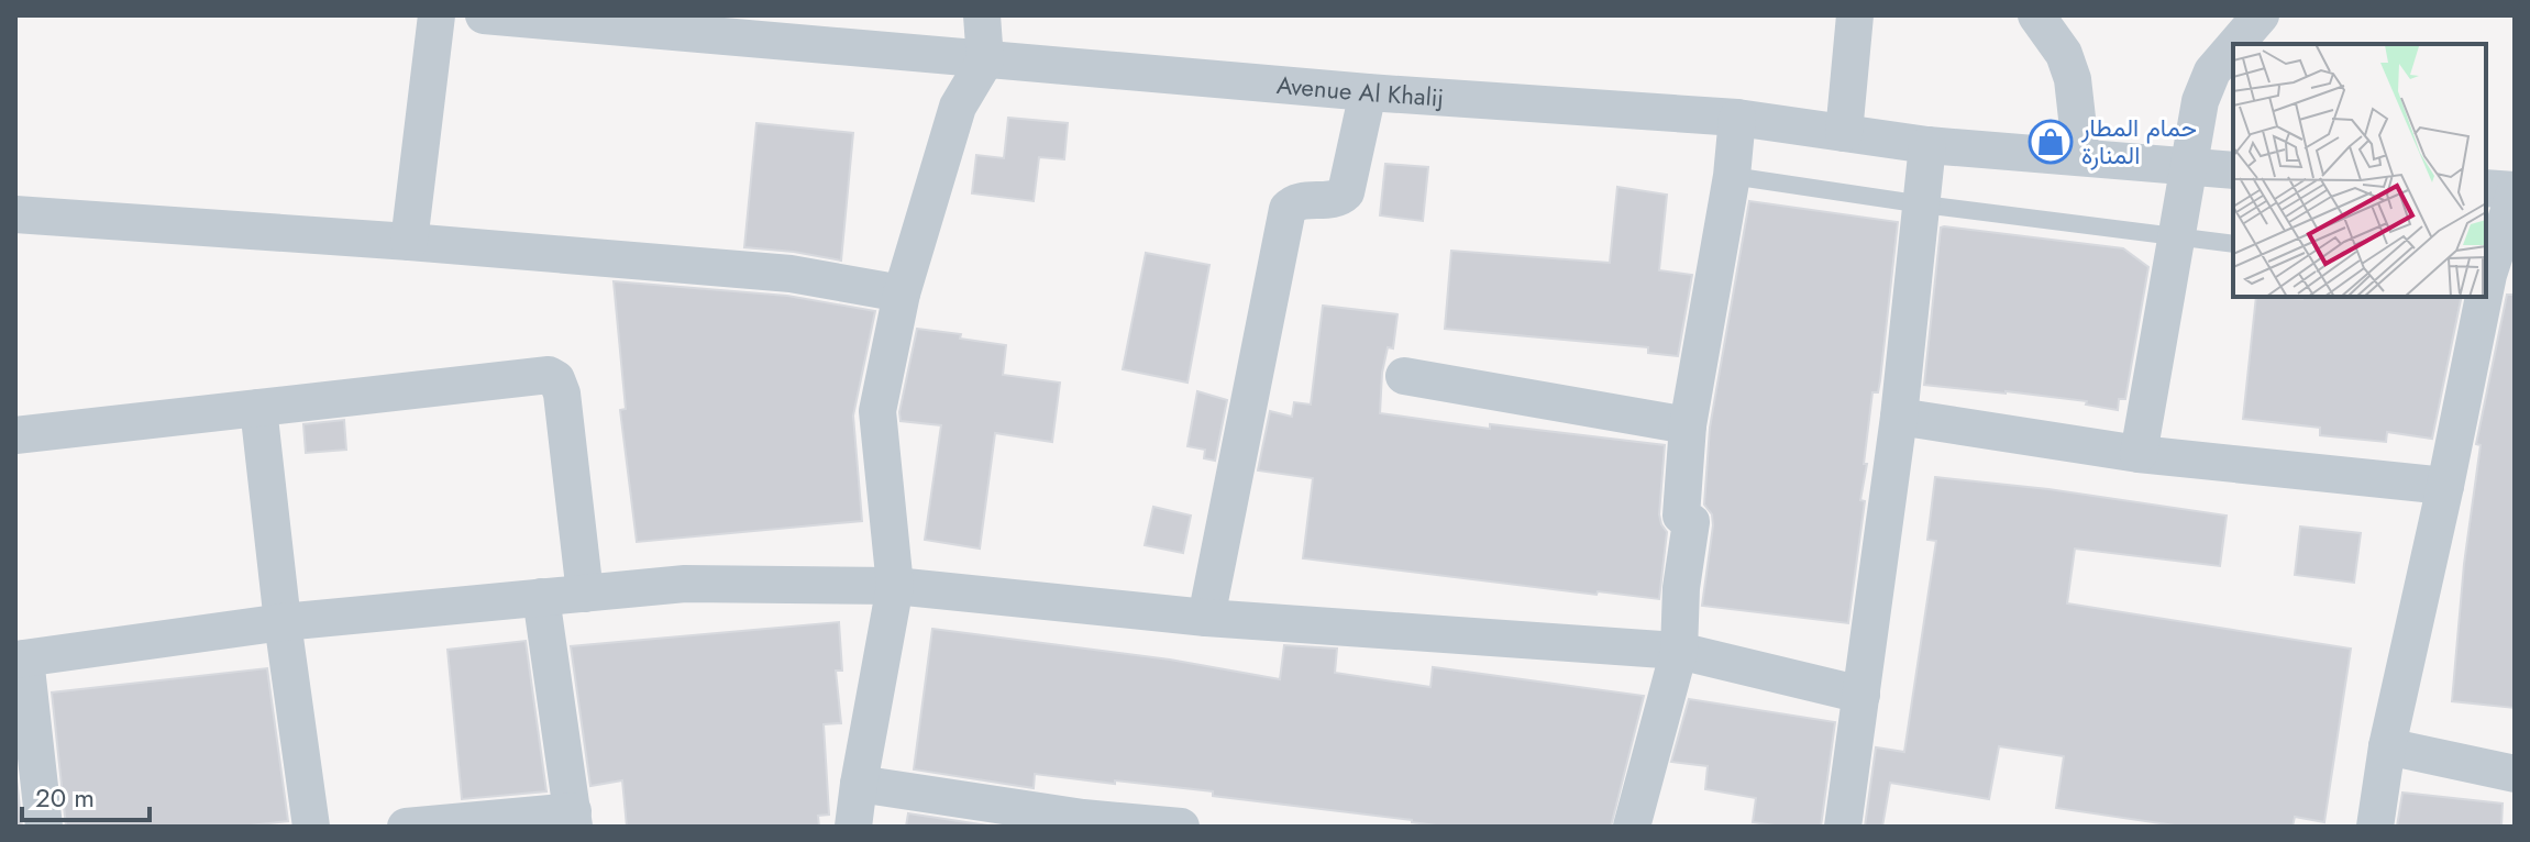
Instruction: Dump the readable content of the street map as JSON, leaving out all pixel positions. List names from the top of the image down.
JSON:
{
  "streets": {
    "street": ["Avenue Al Khalij"]
  },
  "places": {
    "shop": ["حمام المطار المنارة"]
  },
  "scale_bar": "20 m"
}
